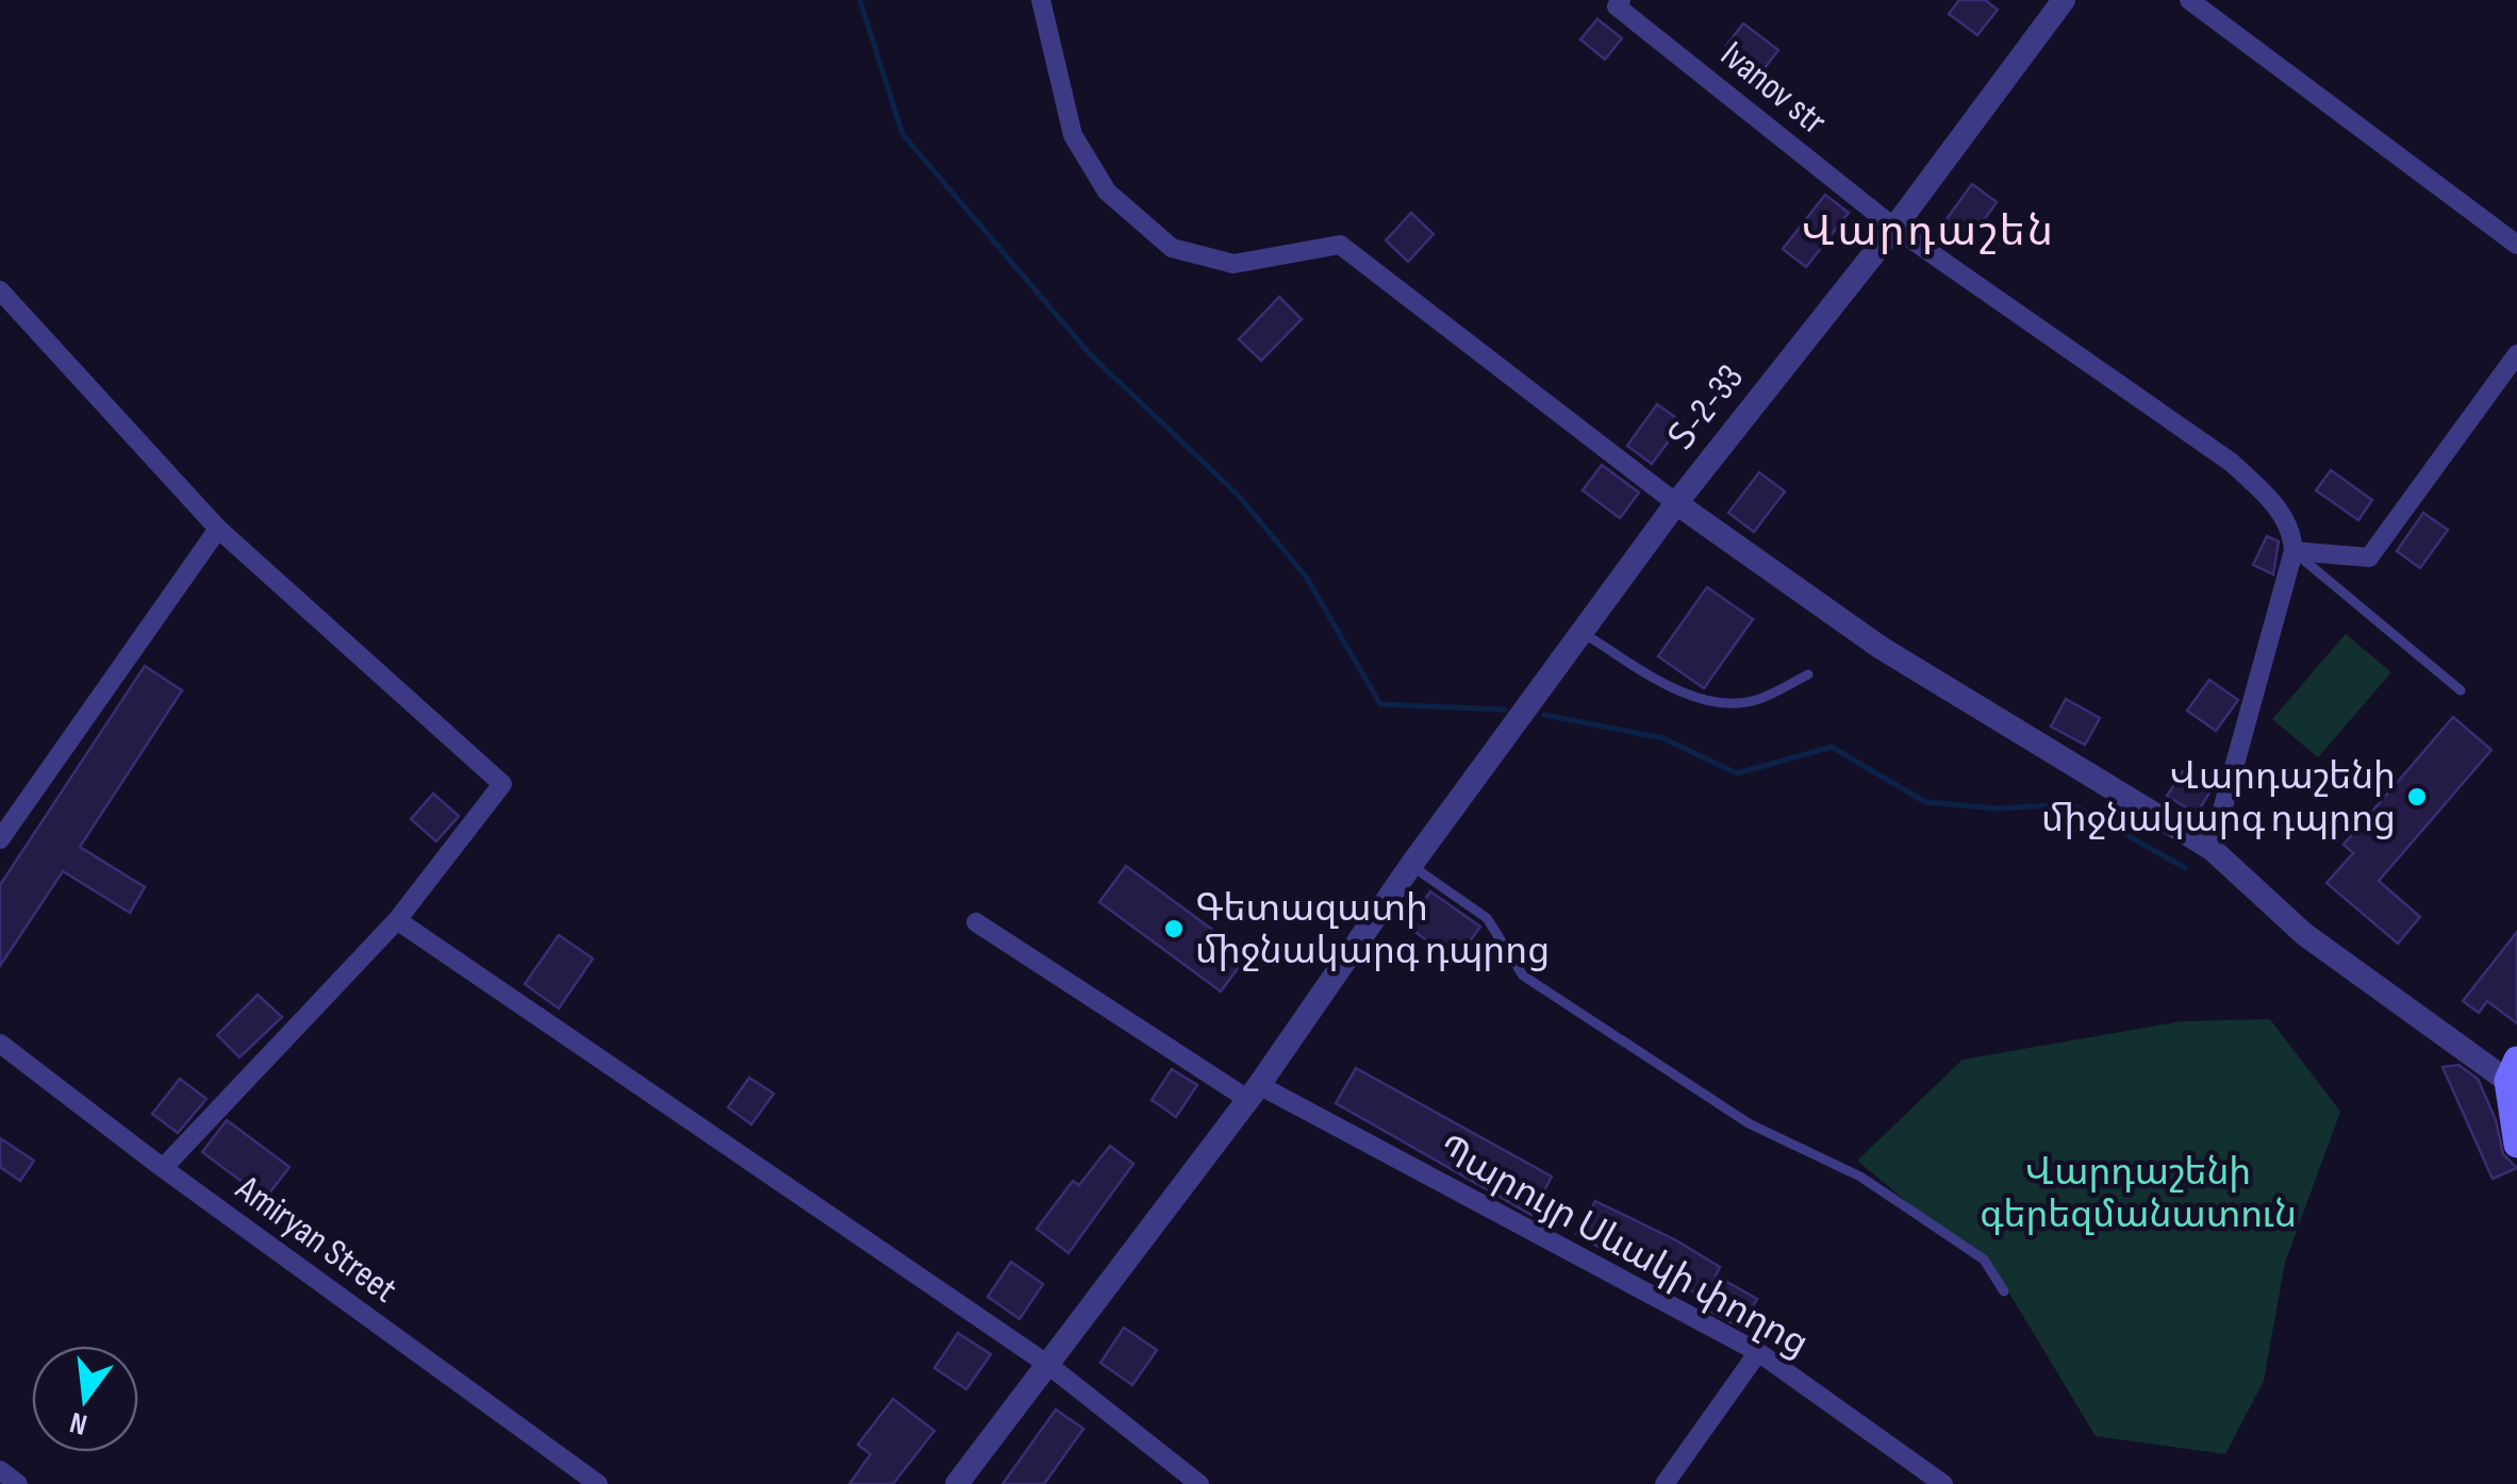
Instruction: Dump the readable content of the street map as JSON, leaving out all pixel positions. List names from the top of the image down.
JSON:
{
  "streets": {
    "street": [
      "Ivanov str",
      "Տ-2-33",
      "Amiryan Street",
      "Պարույր Սևակի փողոց"
    ]
  },
  "crossings": [
    ["Ivanov str", "Տ-2-33"],
    ["Տ-2-33", "Պարույր Սևակի փողոց"]
  ],
  "districts": ["Վարդաշեն"],
  "parks": ["Վարդաշենի գերեզմանատուն"],
  "places": ["Վարդաշենի միջնակարգ դպրոց", "Գետազատի միջնակարգ դպրոց"],
  "north": "bottom"
}
